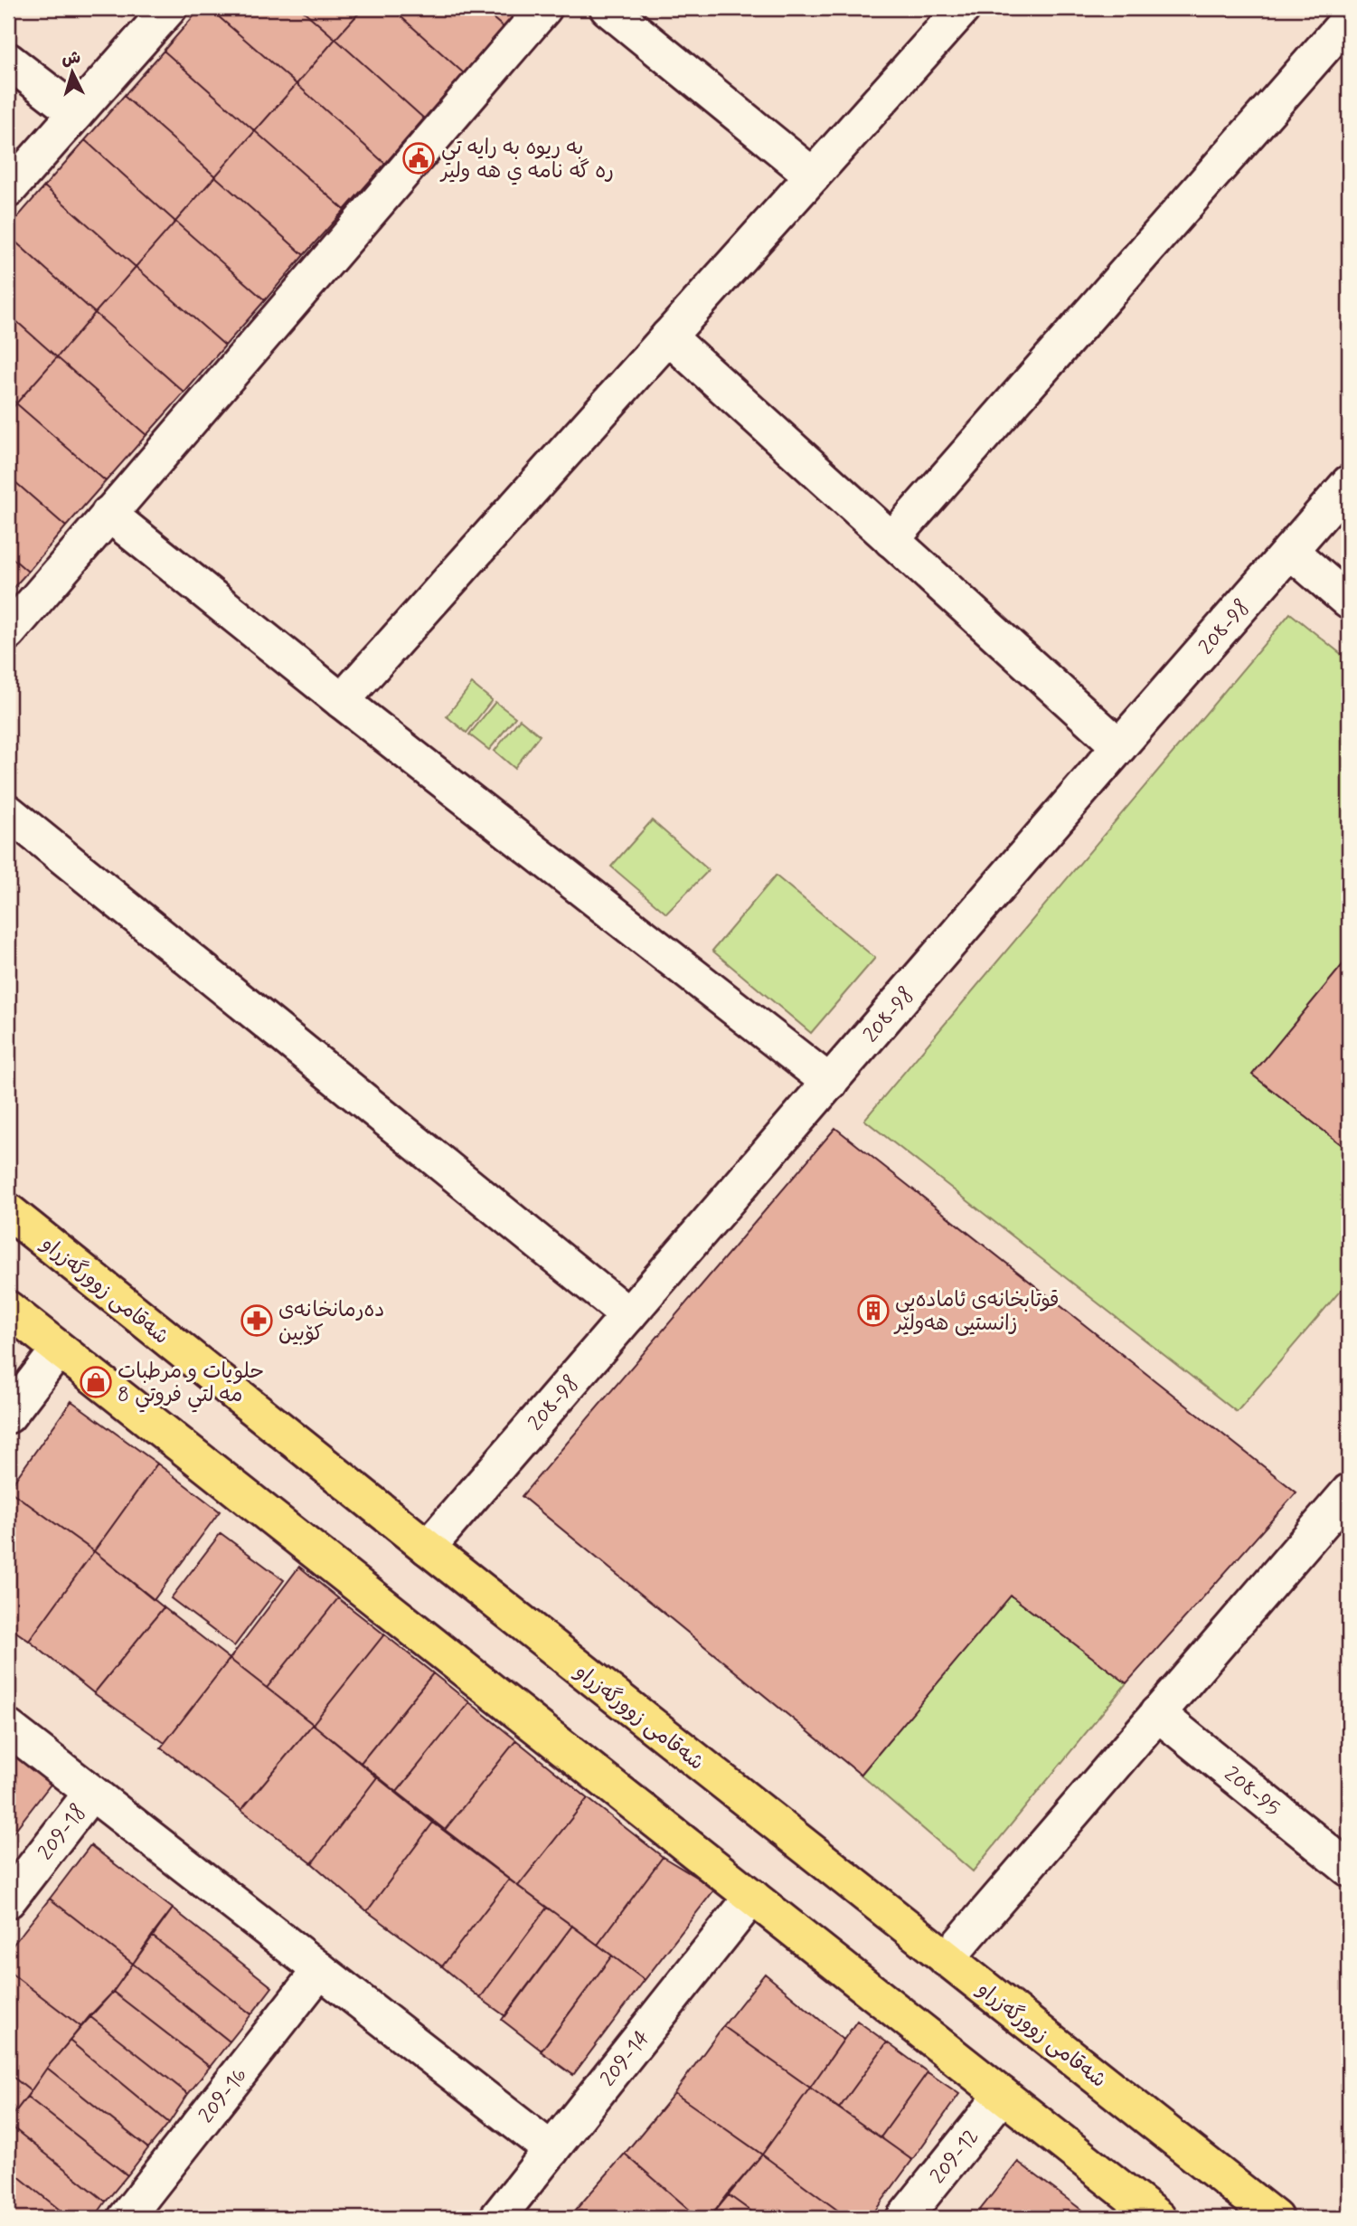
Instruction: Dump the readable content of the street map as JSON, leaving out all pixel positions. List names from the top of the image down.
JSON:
{
  "streets": {
    "main road": ["شەقامی زوورگەزراو"],
    "street": [
      "208-98",
      "208-95",
      "209-18",
      "209-14",
      "209-16",
      "209-12"
    ]
  },
  "crossings": [
    ["208-98", "شەقامی زوورگەزراو"]
  ],
  "places": {
    "public building": ["به ريوه به رايه تي ره گه نامه ي هه ولير"],
    "building": ["قوتابخانەی ئامادەیی زانستیی هەولێر"],
    "pharmacy": ["دەرمانخانەی کۆبین"],
    "shop": ["حلويات و مرطبات مه لتي فروتي 8"]
  },
  "north": "top"
}
